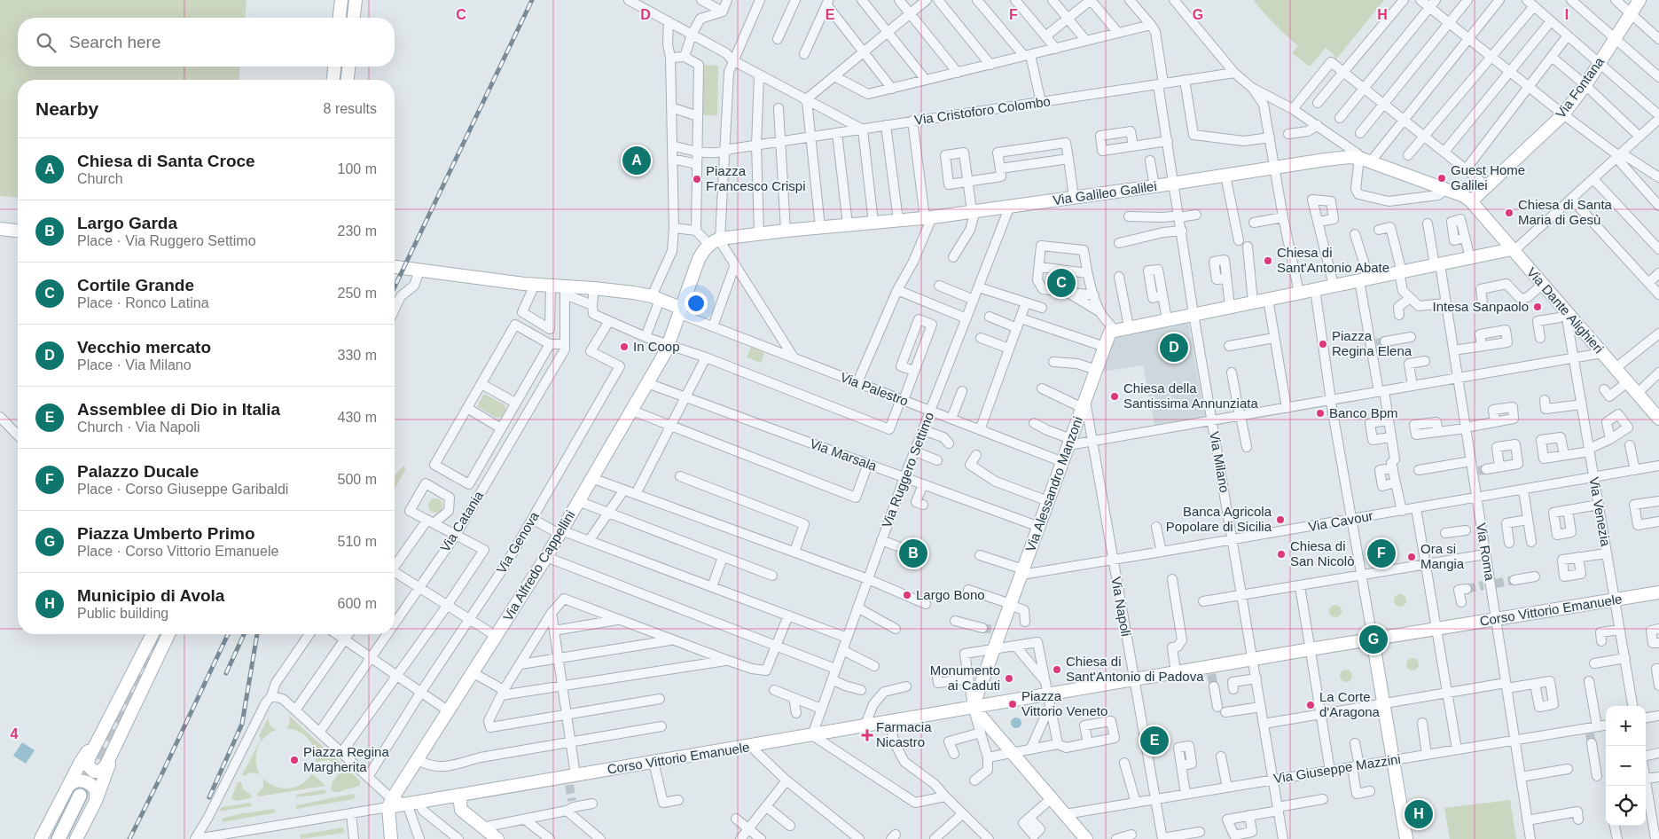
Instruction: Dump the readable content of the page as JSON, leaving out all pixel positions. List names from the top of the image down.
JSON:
{
  "streets": {
    "street": [
      "Via Fontana",
      "Via Cristoforo Colombo",
      "Via Galileo Galilei",
      "Via Dante Alighieri",
      "Via Palestro",
      "Via Marsala",
      "Via Milano",
      "Via Ruggero Settimo",
      "Via Alessandro Manzoni",
      "Via Venezia",
      "Via Catania",
      "Via Cavour",
      "Via Genova",
      "Via Roma",
      "Via Alfredo Cappellini",
      "Via Napoli",
      "Corso Vittorio Emanuele",
      "Via Giuseppe Mazzini"
    ]
  },
  "crossings": [
    ["Via Fontana", "Via Galileo Galilei"],
    ["Via Fontana", "Via Dante Alighieri"],
    ["Via Cristoforo Colombo", "Via Milano"],
    ["Via Galileo Galilei", "Via Dante Alighieri"],
    ["Via Galileo Galilei", "Via Milano"],
    ["Via Galileo Galilei", "Via Ruggero Settimo"],
    ["Via Galileo Galilei", "Via Alfredo Cappellini"],
    ["Via Dante Alighieri", "Via Venezia"],
    ["Via Palestro", "Via Ruggero Settimo"],
    ["Via Palestro", "Via Alessandro Manzoni"],
    ["Via Palestro", "Via Alfredo Cappellini"],
    ["Via Marsala", "Via Ruggero Settimo"],
    ["Via Marsala", "Via Alessandro Manzoni"],
    ["Via Marsala", "Via Alfredo Cappellini"],
    ["Via Milano", "Via Cavour"],
    ["Via Milano", "Via Giuseppe Mazzini"],
    ["Via Ruggero Settimo", "Corso Vittorio Emanuele"],
    ["Via Alessandro Manzoni", "Via Cavour"],
    ["Via Alessandro Manzoni", "Via Napoli"],
    ["Via Alessandro Manzoni", "Corso Vittorio Emanuele"],
    ["Via Venezia", "Via Cavour"],
    ["Via Venezia", "Corso Vittorio Emanuele"],
    ["Via Cavour", "Via Roma"],
    ["Via Cavour", "Via Napoli"],
    ["Via Roma", "Corso Vittorio Emanuele"],
    ["Via Roma", "Via Giuseppe Mazzini"],
    ["Via Alfredo Cappellini", "Corso Vittorio Emanuele"],
    ["Via Napoli", "Via Giuseppe Mazzini"]
  ],
  "places": {
    "other": [
      "Guest Home Galilei",
      "Piazza Francesco Crispi",
      "Chiesa di Santa Maria di Gesù",
      "Chiesa di Sant'Antonio Abate",
      "Intesa Sanpaolo",
      "Piazza Regina Elena",
      "In Coop",
      "Chiesa della Santissima Annunziata",
      "Banco Bpm",
      "Banca Agricola Popolare di Sicilia",
      "Chiesa di San Nicolò",
      "Ora si Mangia",
      "Largo Bono",
      "Chiesa di Sant'Antonio di Padova",
      "Monumento ai Caduti",
      "Piazza Vittorio Veneto",
      "La Corte d'Aragona",
      "Piazza Regina Margherita"
    ],
    "health": ["Farmacia Nicastro"]
  },
  "page": {
    "search": "Search here",
    "heading": ["Nearby", "8 results"],
    "list": [
      {
        "mark": "A",
        "name": "Chiesa di Santa Croce",
        "note": "Church",
        "value": "100 m"
      },
      {
        "mark": "B",
        "name": "Largo Garda",
        "note": "Place · Via Ruggero Settimo",
        "value": "230 m"
      },
      {
        "mark": "C",
        "name": "Cortile Grande",
        "note": "Place · Ronco Latina",
        "value": "250 m"
      },
      {
        "mark": "D",
        "name": "Vecchio mercato",
        "note": "Place · Via Milano",
        "value": "330 m"
      },
      {
        "mark": "E",
        "name": "Assemblee di Dio in Italia",
        "note": "Church · Via Napoli",
        "value": "430 m"
      },
      {
        "mark": "F",
        "name": "Palazzo Ducale",
        "note": "Place · Corso Giuseppe Garibaldi",
        "value": "500 m"
      },
      {
        "mark": "G",
        "name": "Piazza Umberto Primo",
        "note": "Place · Corso Vittorio Emanuele",
        "value": "510 m"
      },
      {
        "mark": "H",
        "name": "Municipio di Avola",
        "note": "Public building",
        "value": "600 m"
      }
    ],
    "pins": [
      "A",
      "C",
      "D",
      "B",
      "F",
      "G",
      "E",
      "H"
    ],
    "map_buttons": ["+", "−"]
  },
  "grid": {
    "columns": [
      "C",
      "D",
      "E",
      "F",
      "G",
      "H",
      "I"
    ],
    "rows": ["4"]
  }
}
